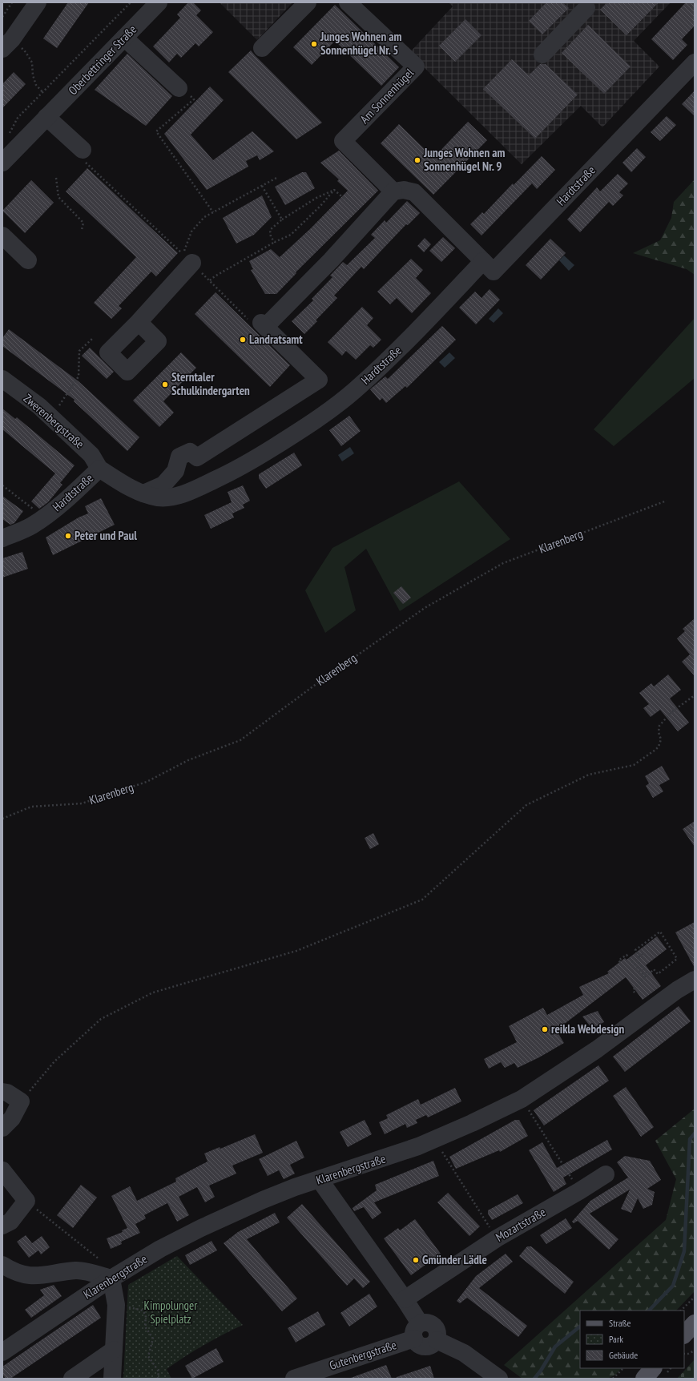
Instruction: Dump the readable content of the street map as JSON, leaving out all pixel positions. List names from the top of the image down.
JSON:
{
  "streets": {
    "street": [
      "Oberbettringer Straße",
      "Am Sonnenhügel",
      "Hardtstraße",
      "Zwerenbergstraße",
      "Klarenbergstraße",
      "Mozartstraße",
      "Gutenbergstraße"
    ],
    "path": ["Klarenberg"]
  },
  "crossings": [
    ["Hardtstraße", "Zwerenbergstraße"]
  ],
  "parks": ["Kimpolunger Spielplatz"],
  "places": [
    "Junges Wohnen am Sonnenhügel Nr. 5",
    "Junges Wohnen am Sonnenhügel Nr. 9",
    "Landratsamt",
    "Sterntaler Schulkindergarten",
    "Peter und Paul",
    "reikla Webdesign",
    "Gmünder Lädle"
  ],
  "legend": ["Straße", "Park", "Gebäude"]
}
